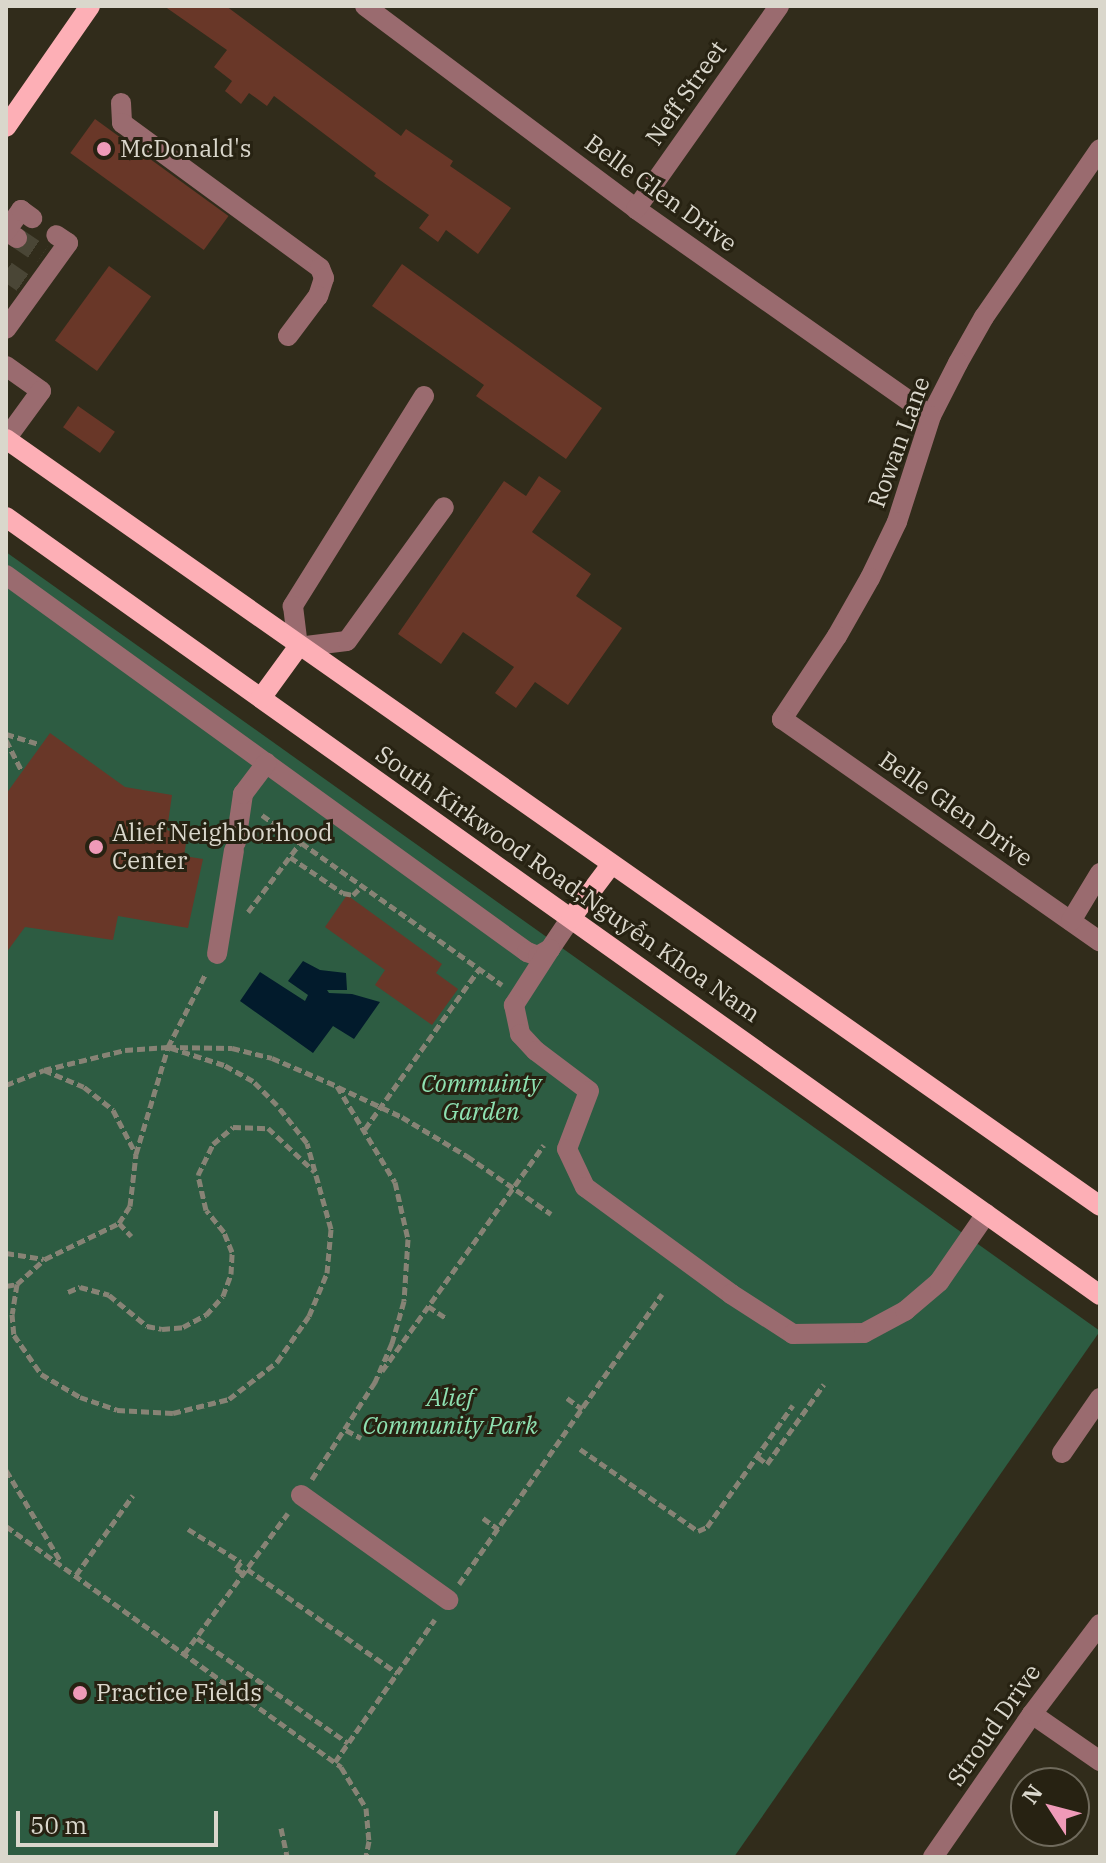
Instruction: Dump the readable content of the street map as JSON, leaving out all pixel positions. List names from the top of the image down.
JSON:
{
  "streets": {
    "main road": ["South Kirkwood Road;Nguyễn Khoa Nam"],
    "street": [
      "Neff Street",
      "Belle Glen Drive",
      "Rowan Lane",
      "Stroud Drive"
    ]
  },
  "crossings": [
    ["Neff Street", "Belle Glen Drive"],
    ["Belle Glen Drive", "Rowan Lane"]
  ],
  "parks": ["Commuinty Garden", "Alief Community Park"],
  "places": ["McDonald's", "Alief Neighborhood Center", "Practice Fields"],
  "scale_bar": "50 m",
  "north": "top left"
}
